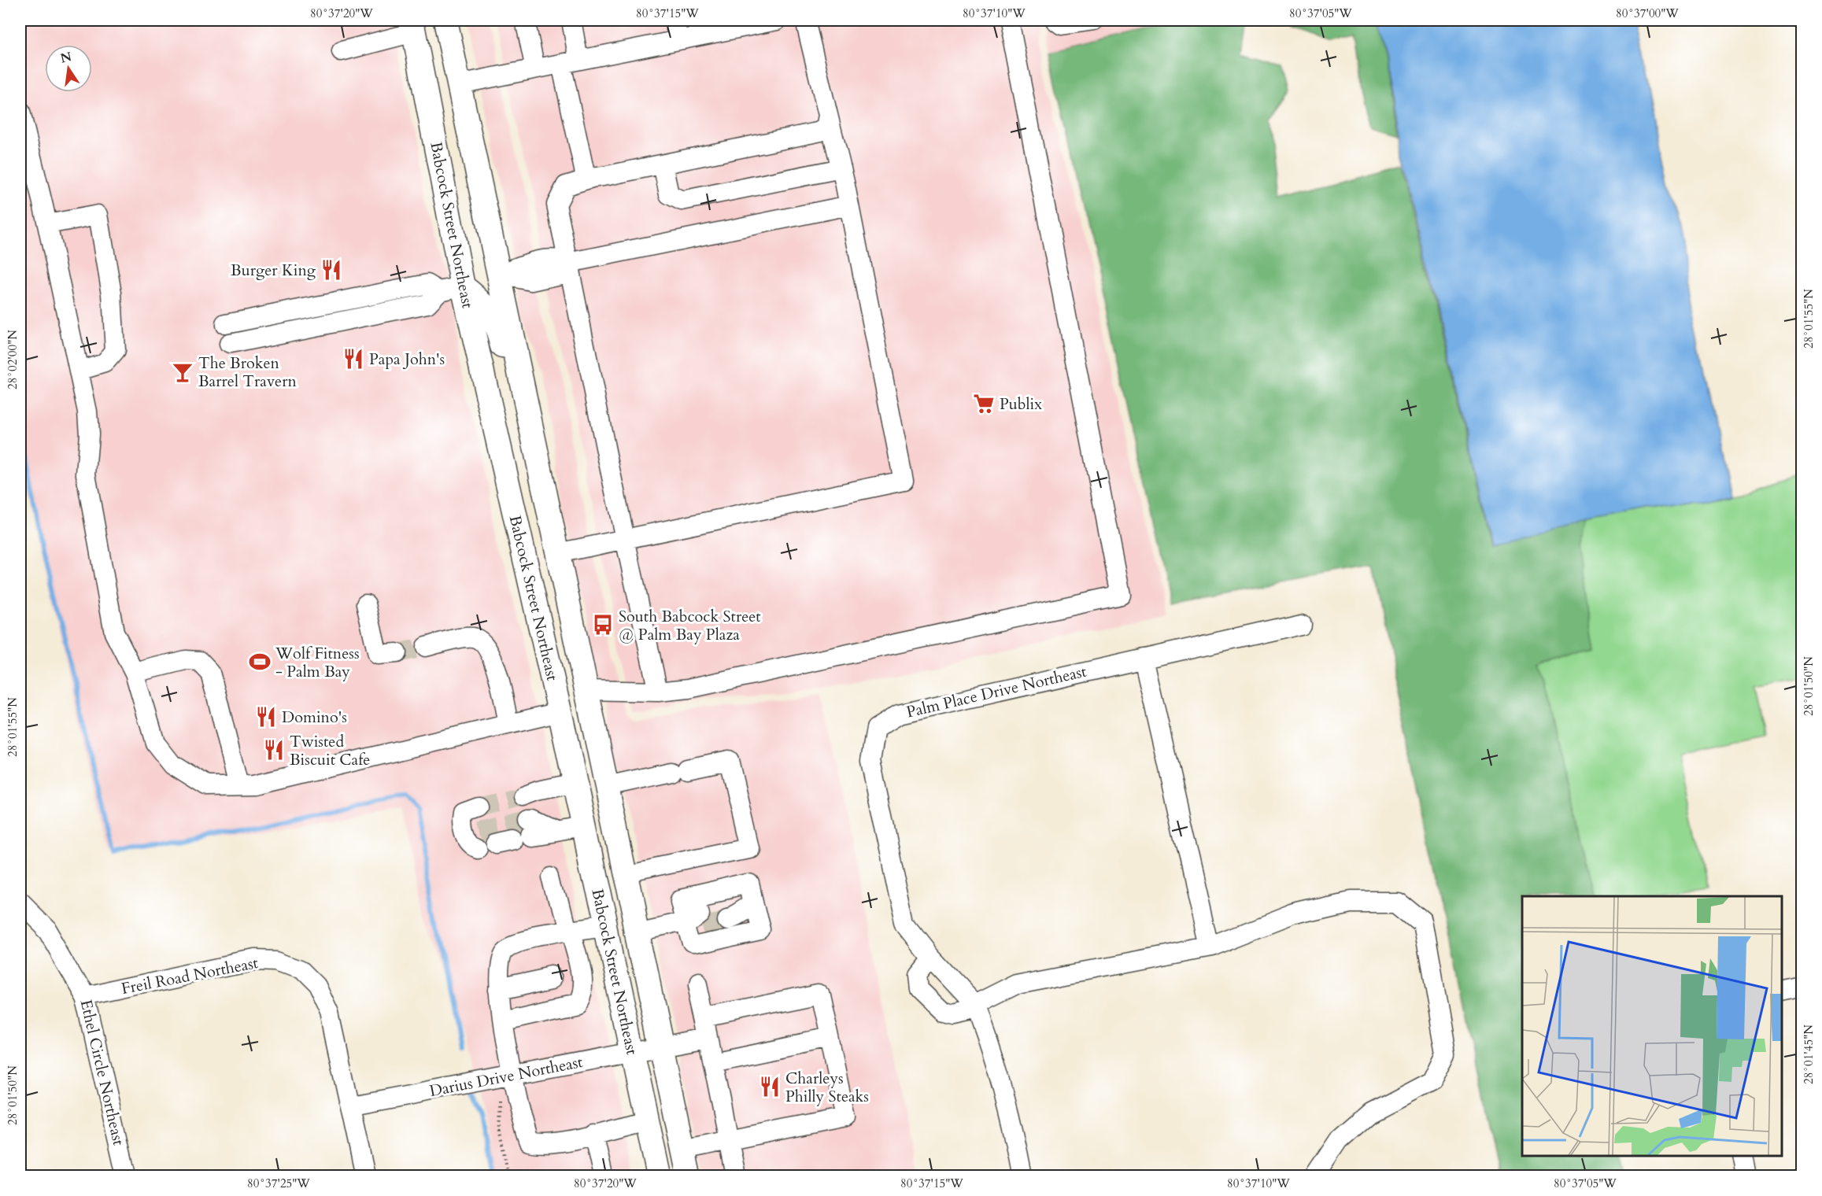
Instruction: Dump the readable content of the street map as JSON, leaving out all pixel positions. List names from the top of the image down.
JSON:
{
  "streets": {
    "main road": ["Babcock Street Northeast"],
    "street": [
      "Palm Place Drive Northeast",
      "Freil Road Northeast",
      "Ethel Circle Northeast",
      "Darius Drive Northeast"
    ]
  },
  "crossings": [
    ["Babcock Street Northeast", "Darius Drive Northeast"],
    ["Freil Road Northeast", "Ethel Circle Northeast"],
    ["Freil Road Northeast", "Darius Drive Northeast"]
  ],
  "places": {
    "restaurant": [
      "Burger King",
      "Papa John's",
      "Domino's",
      "Twisted Biscuit Cafe",
      "Charleys Philly Steaks"
    ],
    "bar": ["The Broken Barrel Travern"],
    "supermarket": ["Publix"],
    "bus stop": ["South Babcock Street @ Palm Bay Plaza"],
    "sports": ["Wolf Fitness - Palm Bay"]
  },
  "north": "top",
  "coordinates": [
    "80°37'20\"W",
    "80°37'15\"W",
    "80°37'10\"W",
    "80°37'05\"W",
    "80°37'00\"W",
    "28°01'55\"N",
    "28°02'00\"N",
    "28°01'50\"N",
    "28°01'45\"N",
    "80°37'25\"W"
  ]
}
